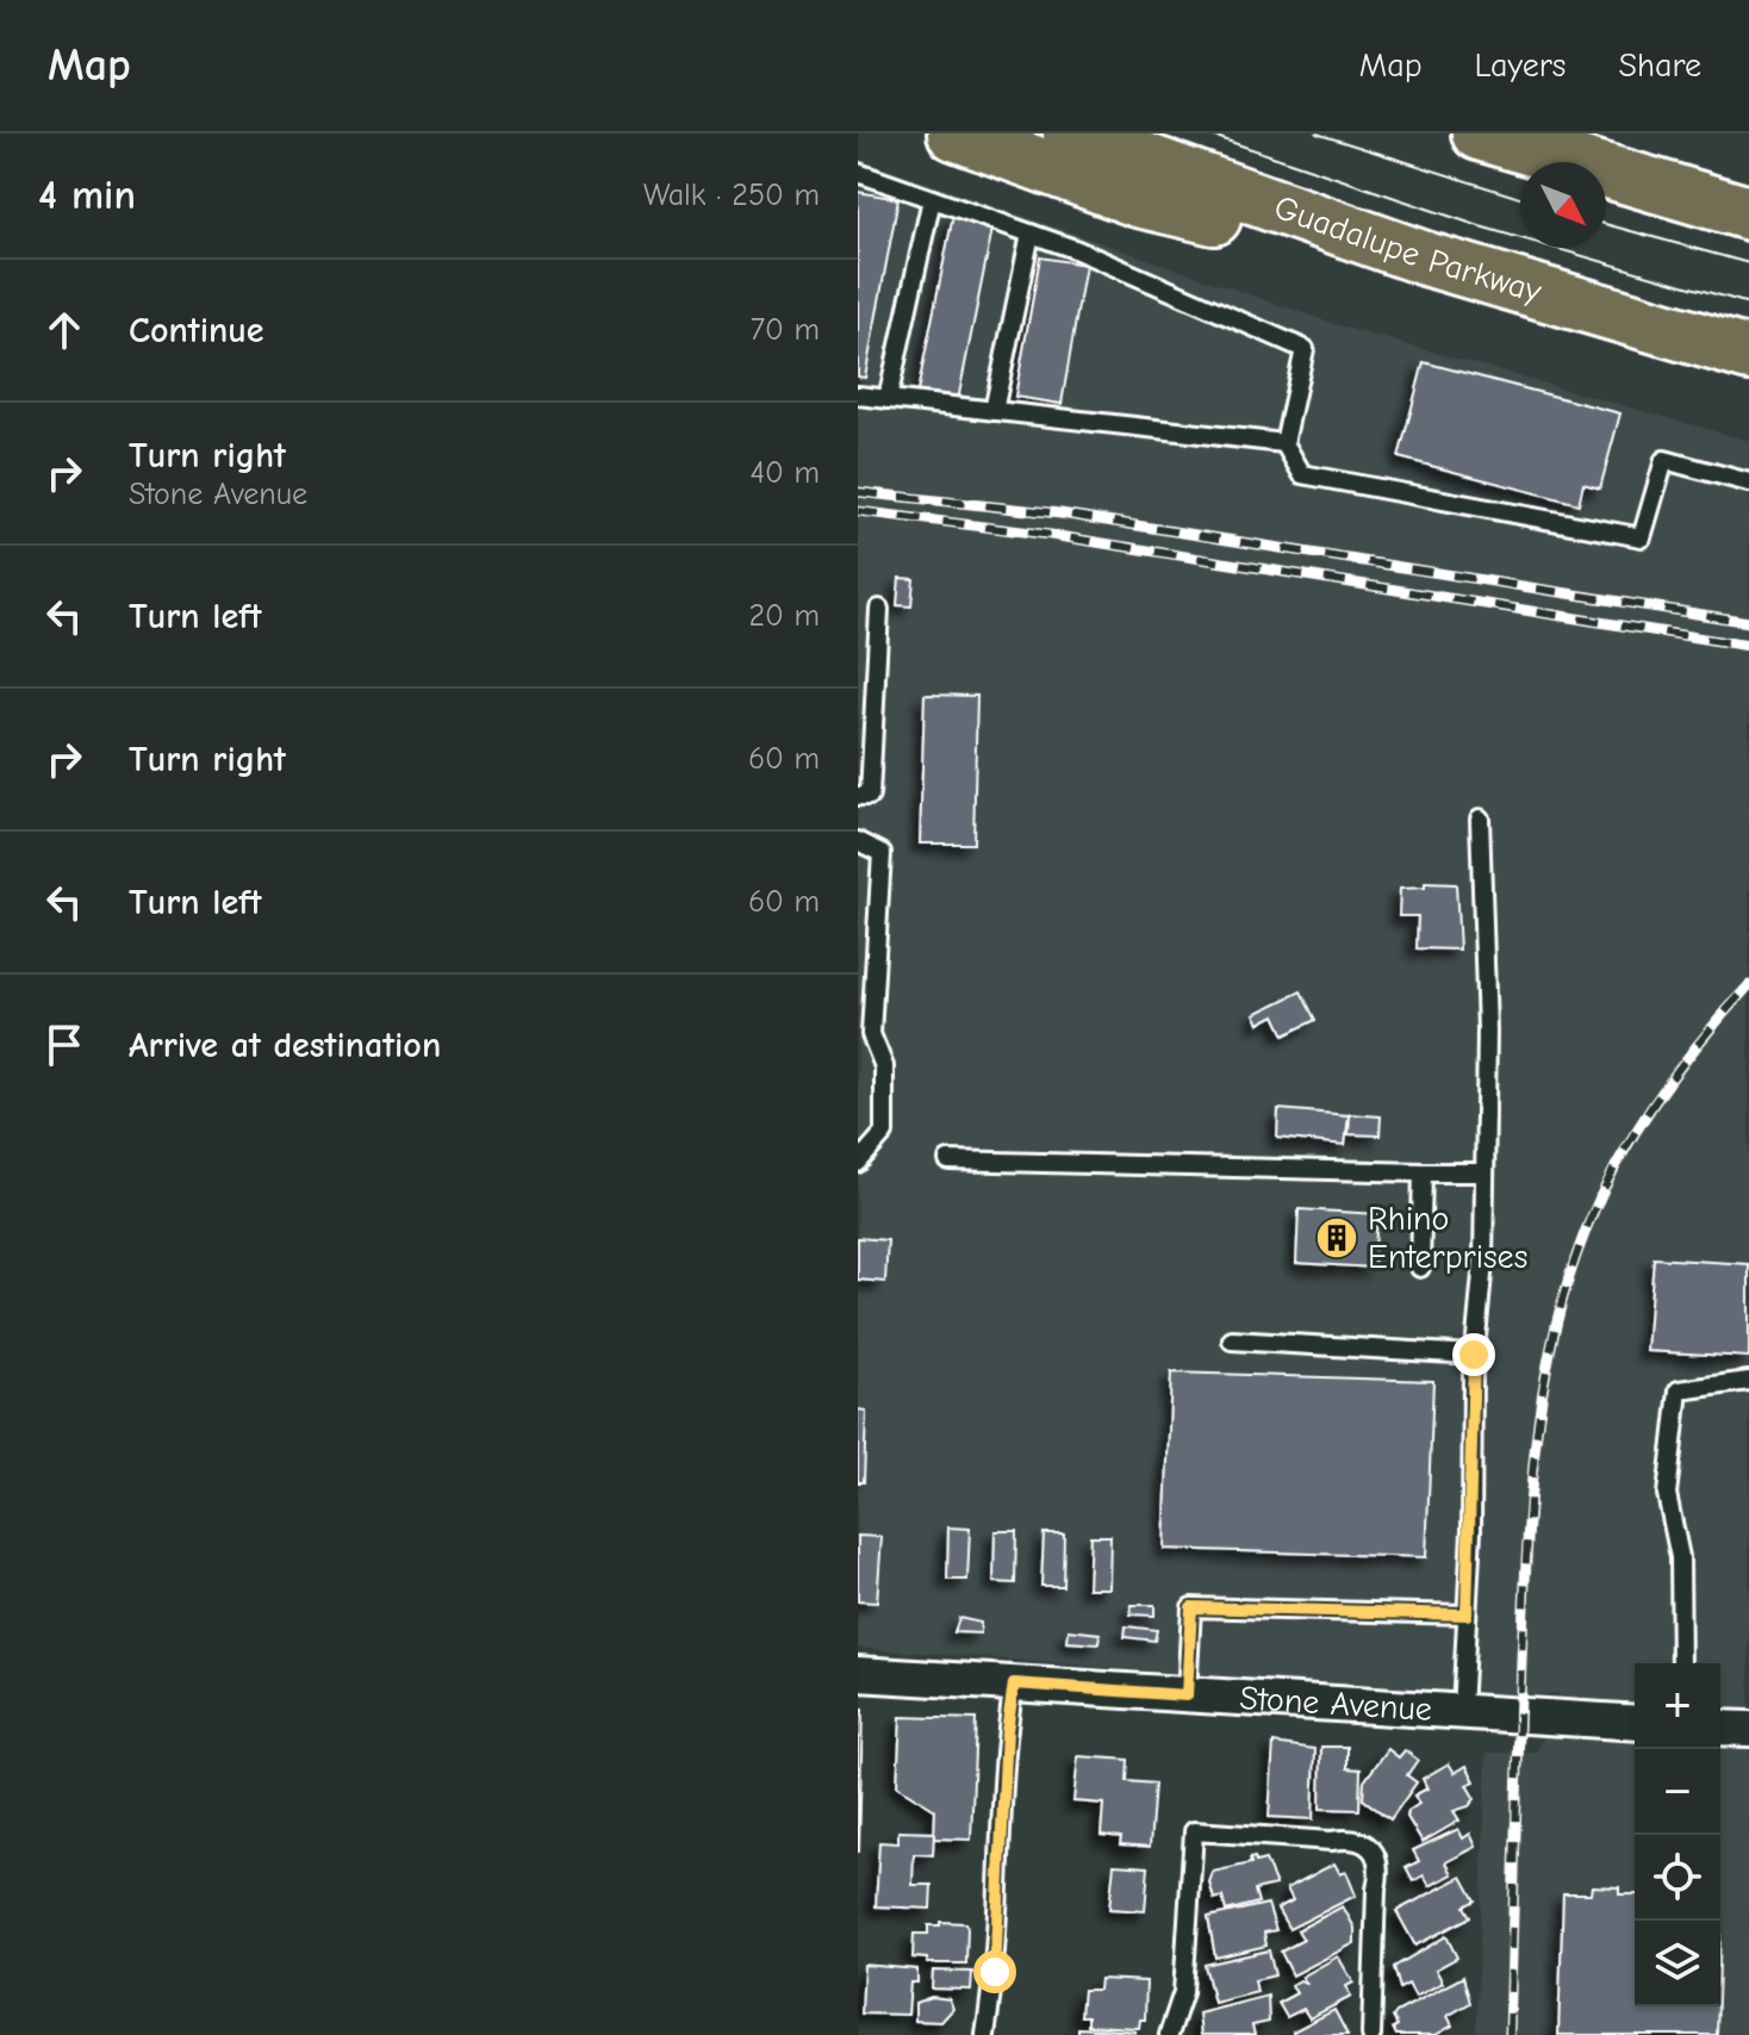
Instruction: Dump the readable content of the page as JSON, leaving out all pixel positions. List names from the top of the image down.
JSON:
{
  "streets": {
    "highway": ["Guadalupe Parkway"],
    "street": ["Stone Avenue"]
  },
  "places": {
    "building": ["Rhino Enterprises"]
  },
  "north": "bottom right",
  "page": {
    "header": "Map",
    "nav": ["Map", "Layers", "Share"],
    "heading": ["4 min", "Walk · 250 m"],
    "list": [
      ["Continue", "70 m"],
      ["Turn right", "Stone Avenue", "40 m"],
      ["Turn left", "20 m"],
      ["Turn right", "60 m"],
      ["Turn left", "60 m"],
      "Arrive at destination"
    ],
    "map_buttons": ["+", "−"]
  }
}
